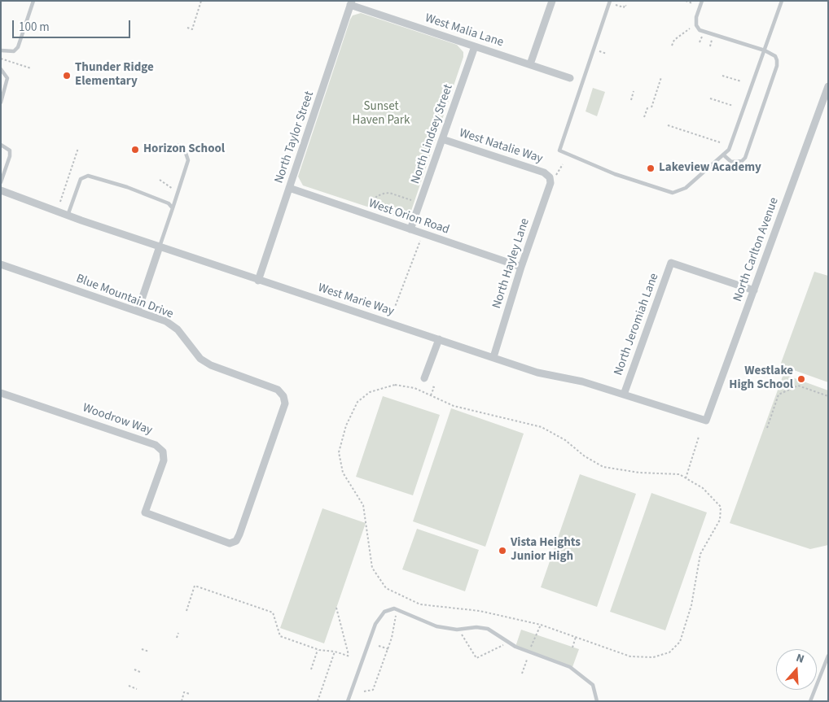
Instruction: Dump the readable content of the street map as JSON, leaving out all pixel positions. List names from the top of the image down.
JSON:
{
  "streets": {
    "street": [
      "West Malia Lane",
      "North Lindsey Street",
      "North Taylor Street",
      "West Natalie Way",
      "West Orion Road",
      "North Carlton Avenue",
      "North Hayley Lane",
      "Blue Mountain Drive",
      "West Marie Way",
      "North Jeromiah Lane",
      "Woodrow Way"
    ]
  },
  "crossings": [
    ["West Malia Lane", "North Lindsey Street"],
    ["West Malia Lane", "North Taylor Street"],
    ["North Lindsey Street", "West Natalie Way"],
    ["North Lindsey Street", "West Orion Road"],
    ["North Taylor Street", "West Orion Road"],
    ["North Taylor Street", "West Marie Way"],
    ["West Natalie Way", "North Hayley Lane"],
    ["West Orion Road", "North Hayley Lane"],
    ["North Carlton Avenue", "West Marie Way"],
    ["North Carlton Avenue", "North Jeromiah Lane"],
    ["North Hayley Lane", "West Marie Way"],
    ["Blue Mountain Drive", "Woodrow Way"],
    ["West Marie Way", "North Jeromiah Lane"]
  ],
  "parks": ["Sunset Haven Park"],
  "places": [
    "Thunder Ridge Elementary",
    "Horizon School",
    "Lakeview Academy",
    "Westlake High School",
    "Vista Heights Junior High"
  ],
  "scale_bar": "100 m",
  "north": "top"
}
